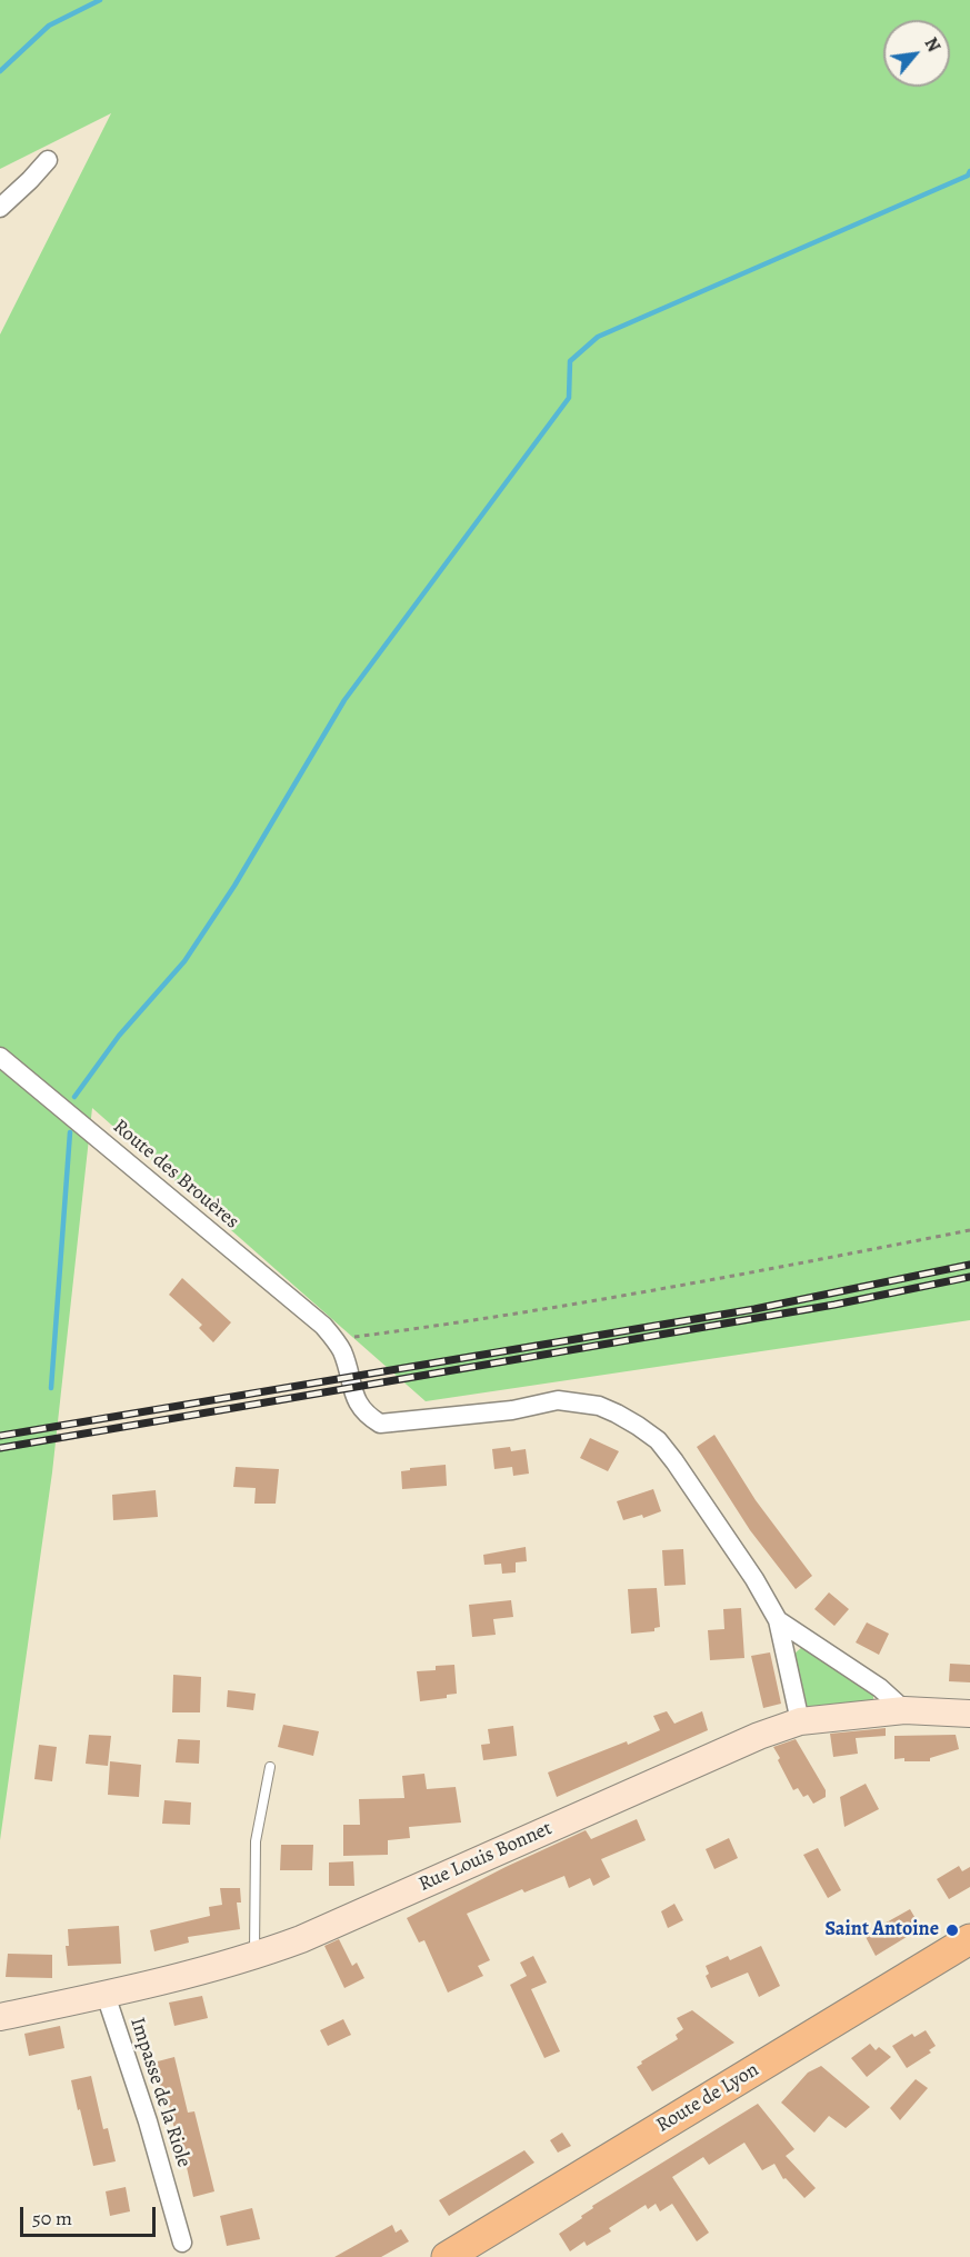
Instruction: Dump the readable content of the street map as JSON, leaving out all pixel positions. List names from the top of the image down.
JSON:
{
  "streets": {
    "main road": ["Route de Lyon"],
    "street": ["Route des Brouères", "Rue Louis Bonnet", "Impasse de la Riole"]
  },
  "crossings": [
    ["Rue Louis Bonnet", "Impasse de la Riole"]
  ],
  "places": ["Saint Antoine"],
  "scale_bar": "50 m",
  "north": "top right"
}
